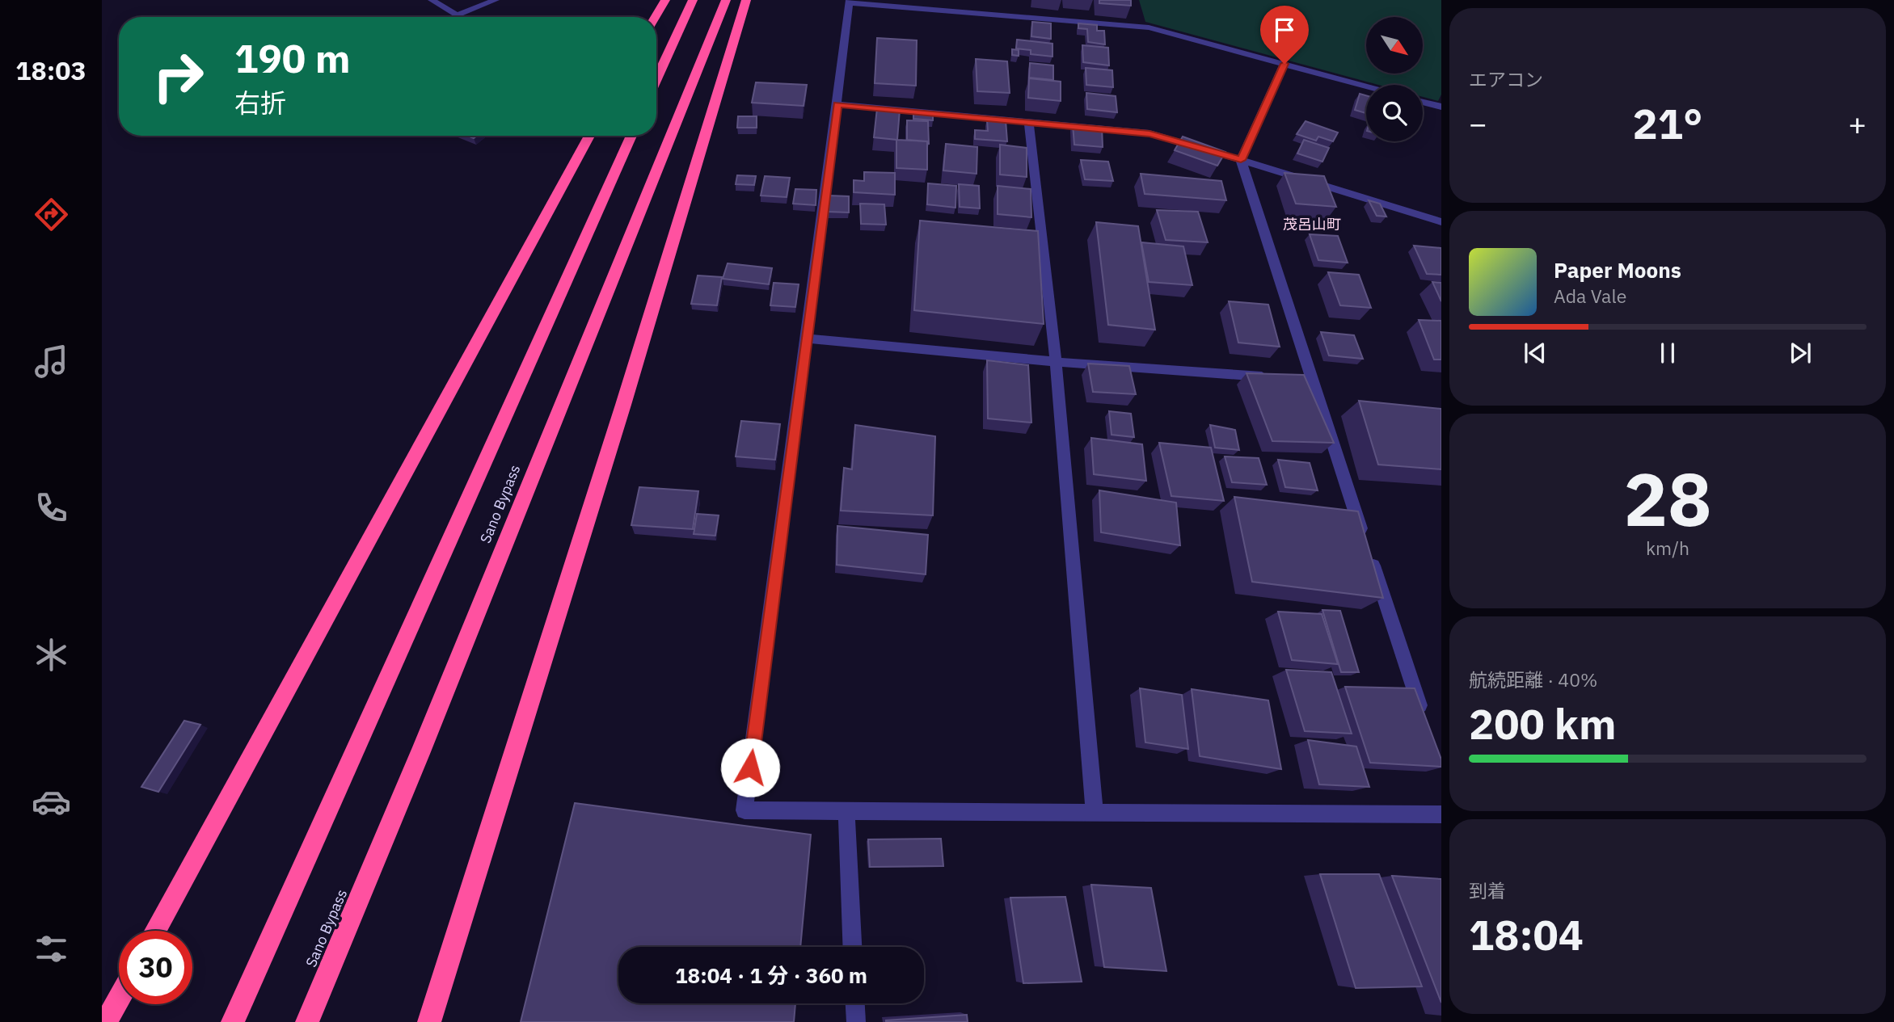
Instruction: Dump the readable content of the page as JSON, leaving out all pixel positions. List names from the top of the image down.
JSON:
{
  "streets": {
    "highway": ["Sano Bypass"]
  },
  "districts": ["茂呂山町"],
  "north": "bottom right",
  "page": {
    "tabs": "18:03",
    "tile": [
      "エアコン",
      ["28", "km/h"],
      ["航続距離 · 40%", "200 km"],
      ["到着", "18:04"]
    ],
    "turn": ["190 m", "右折"],
    "heat": ["−", "21°", "+"],
    "song": ["Paper Moons", "Ada Vale"],
    "limit": "30",
    "trip": "18:04 · 1 分 · 360 m"
  }
}
